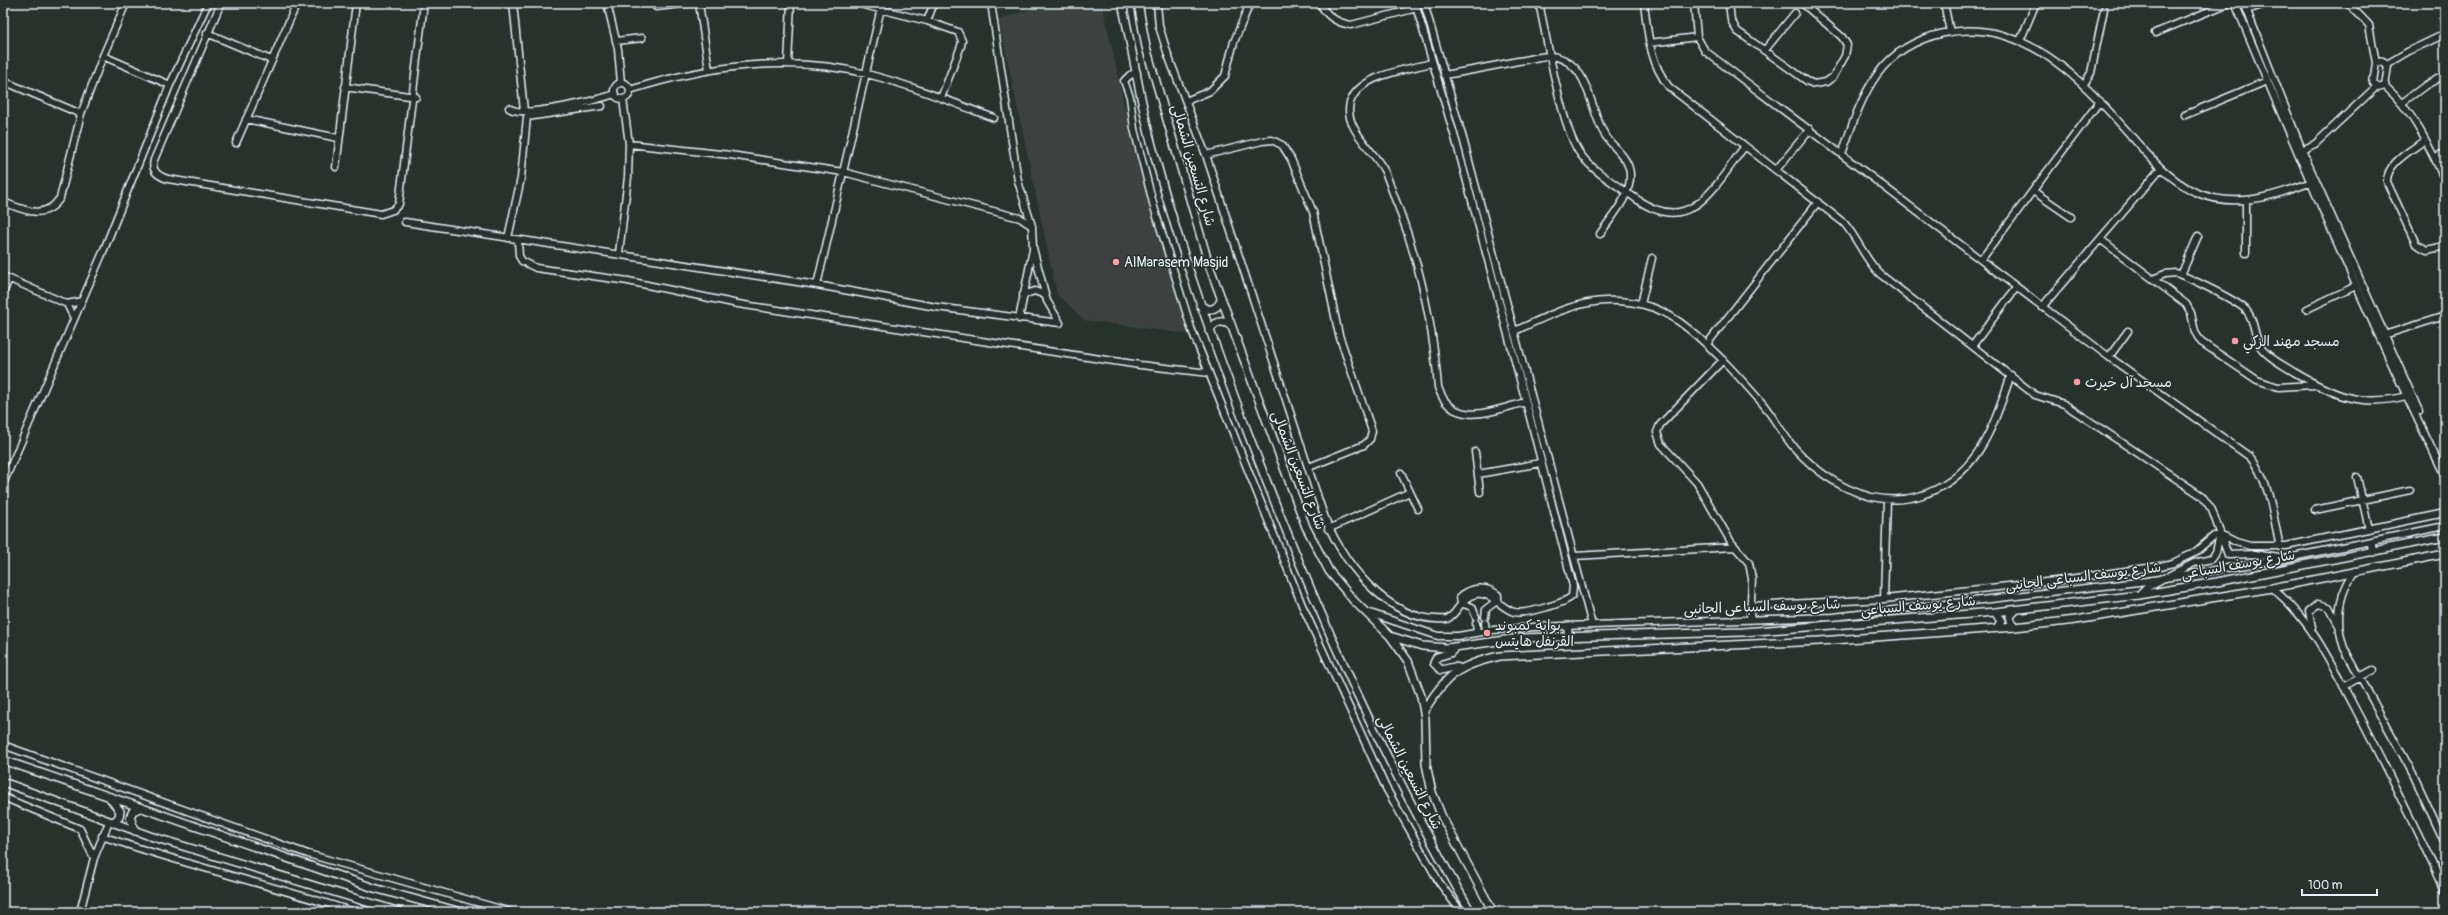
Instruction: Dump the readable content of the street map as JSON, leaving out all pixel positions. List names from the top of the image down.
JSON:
{
  "streets": {
    "main road": ["شارع التسعين الشمالى", "شارع يوسف السباعى"],
    "street": ["شارع يوسف السباعى الجانبى"]
  },
  "crossings": [
    ["شارع التسعين الشمالى", "شارع يوسف السباعى"],
    ["شارع التسعين الشمالى", "شارع يوسف السباعى الجانبى"]
  ],
  "places": [
    "AlMarasem Masjid",
    "مسجد مهند الزكي",
    "مسجد آل خيرت",
    "بوابة كمبوند القرنفل هايتس"
  ],
  "scale_bar": "100 m"
}
